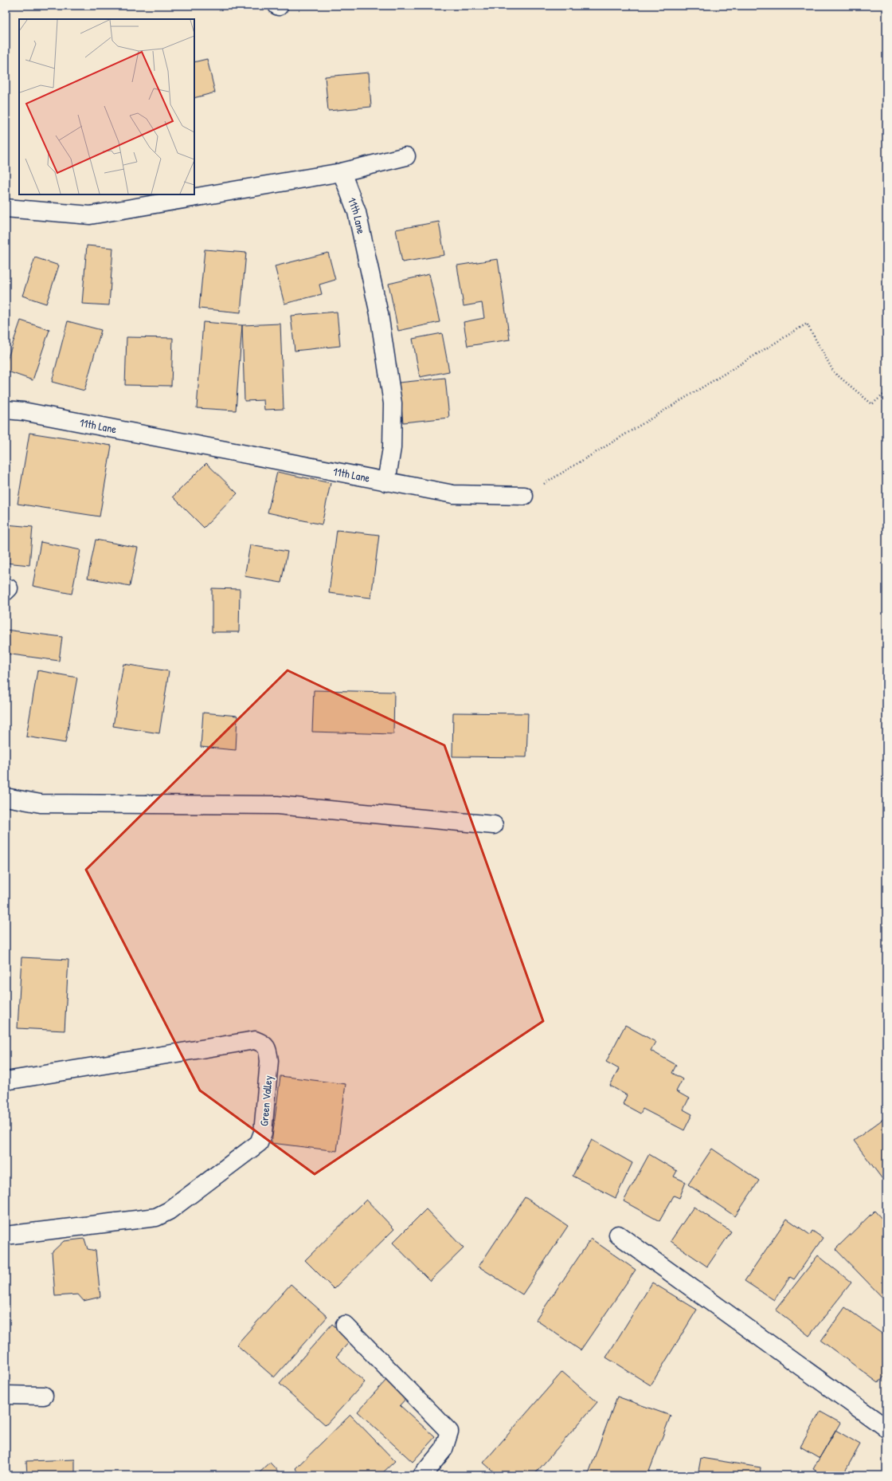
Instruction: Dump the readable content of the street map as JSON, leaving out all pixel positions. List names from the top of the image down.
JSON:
{
  "streets": {
    "street": ["11th Lane", "Green Valley"]
  }
}
